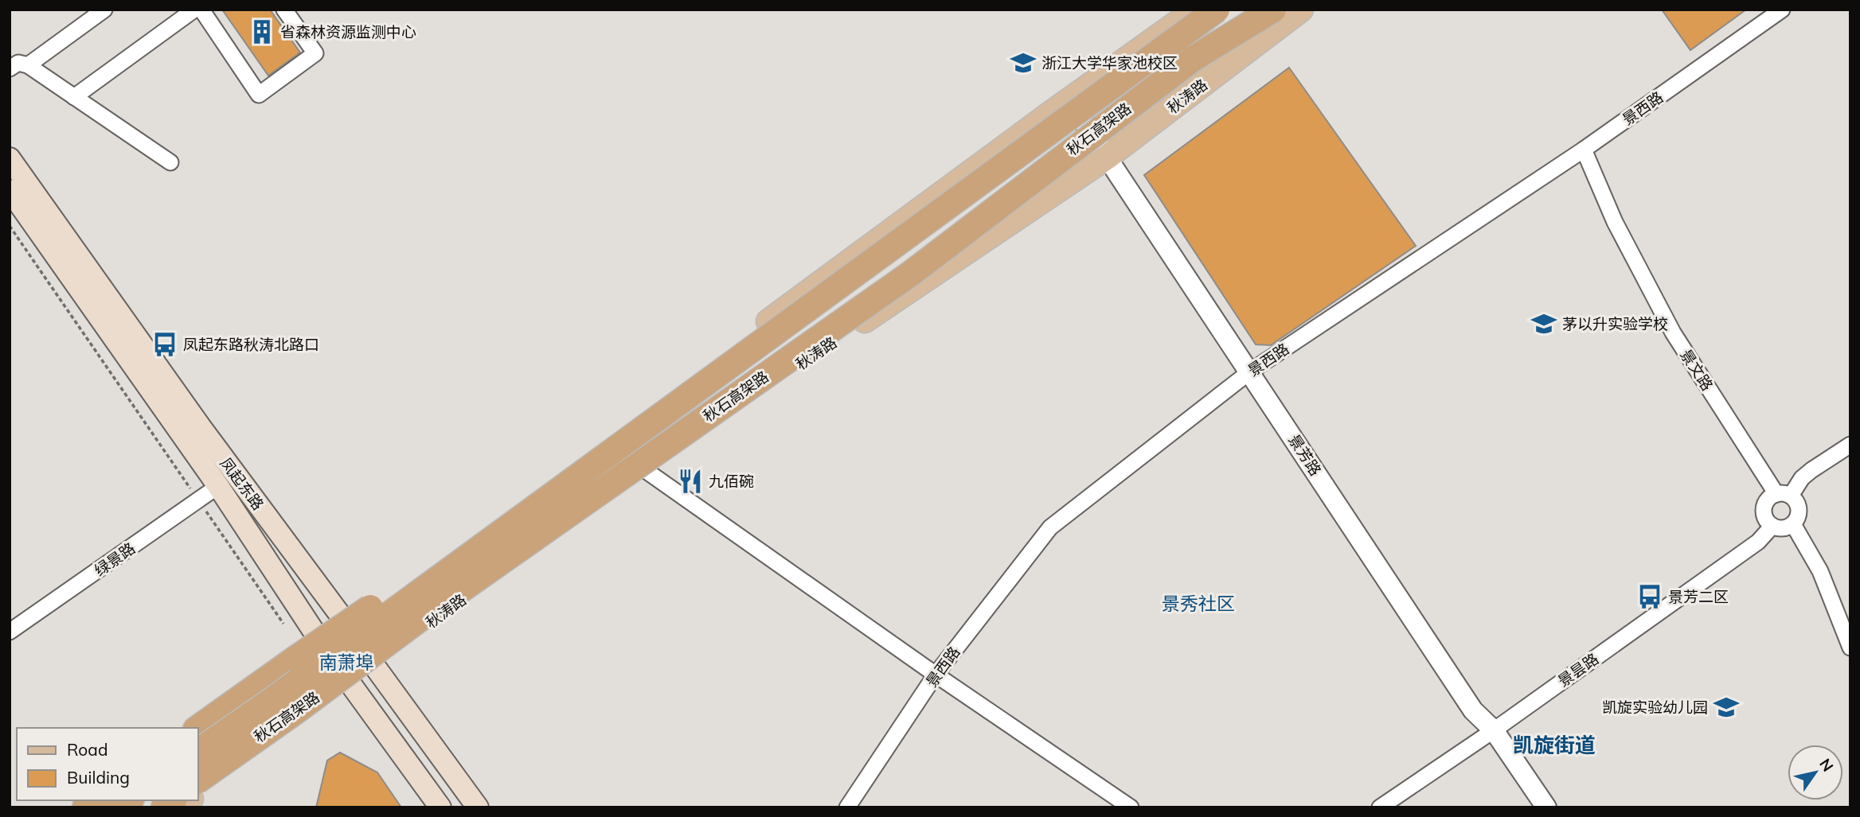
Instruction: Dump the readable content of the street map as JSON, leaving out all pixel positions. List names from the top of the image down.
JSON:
{
  "streets": {
    "highway": ["秋石高架路"],
    "main road": ["秋涛路", "凤起东路"],
    "street": [
      "景西路",
      "景文路",
      "景芳路",
      "绿景路",
      "景昙路"
    ]
  },
  "crossings": [
    ["秋涛路", "景芳路"],
    ["秋涛路", "凤起东路"],
    ["景西路", "景文路"],
    ["景西路", "景芳路"],
    ["景文路", "景昙路"],
    ["景芳路", "景昙路"],
    ["凤起东路", "绿景路"]
  ],
  "districts": ["景秀社区", "南萧埠", "凯旋街道"],
  "places": {
    "building": ["省森林资源监测中心"],
    "school or university": ["浙江大学华家池校区", "茅以升实验学校", "凯旋实验幼儿园"],
    "bus stop": ["凤起东路秋涛北路口", "景芳二区"],
    "restaurant": ["九佰碗"]
  },
  "legend": ["Road", "Building"],
  "north": "top right"
}
